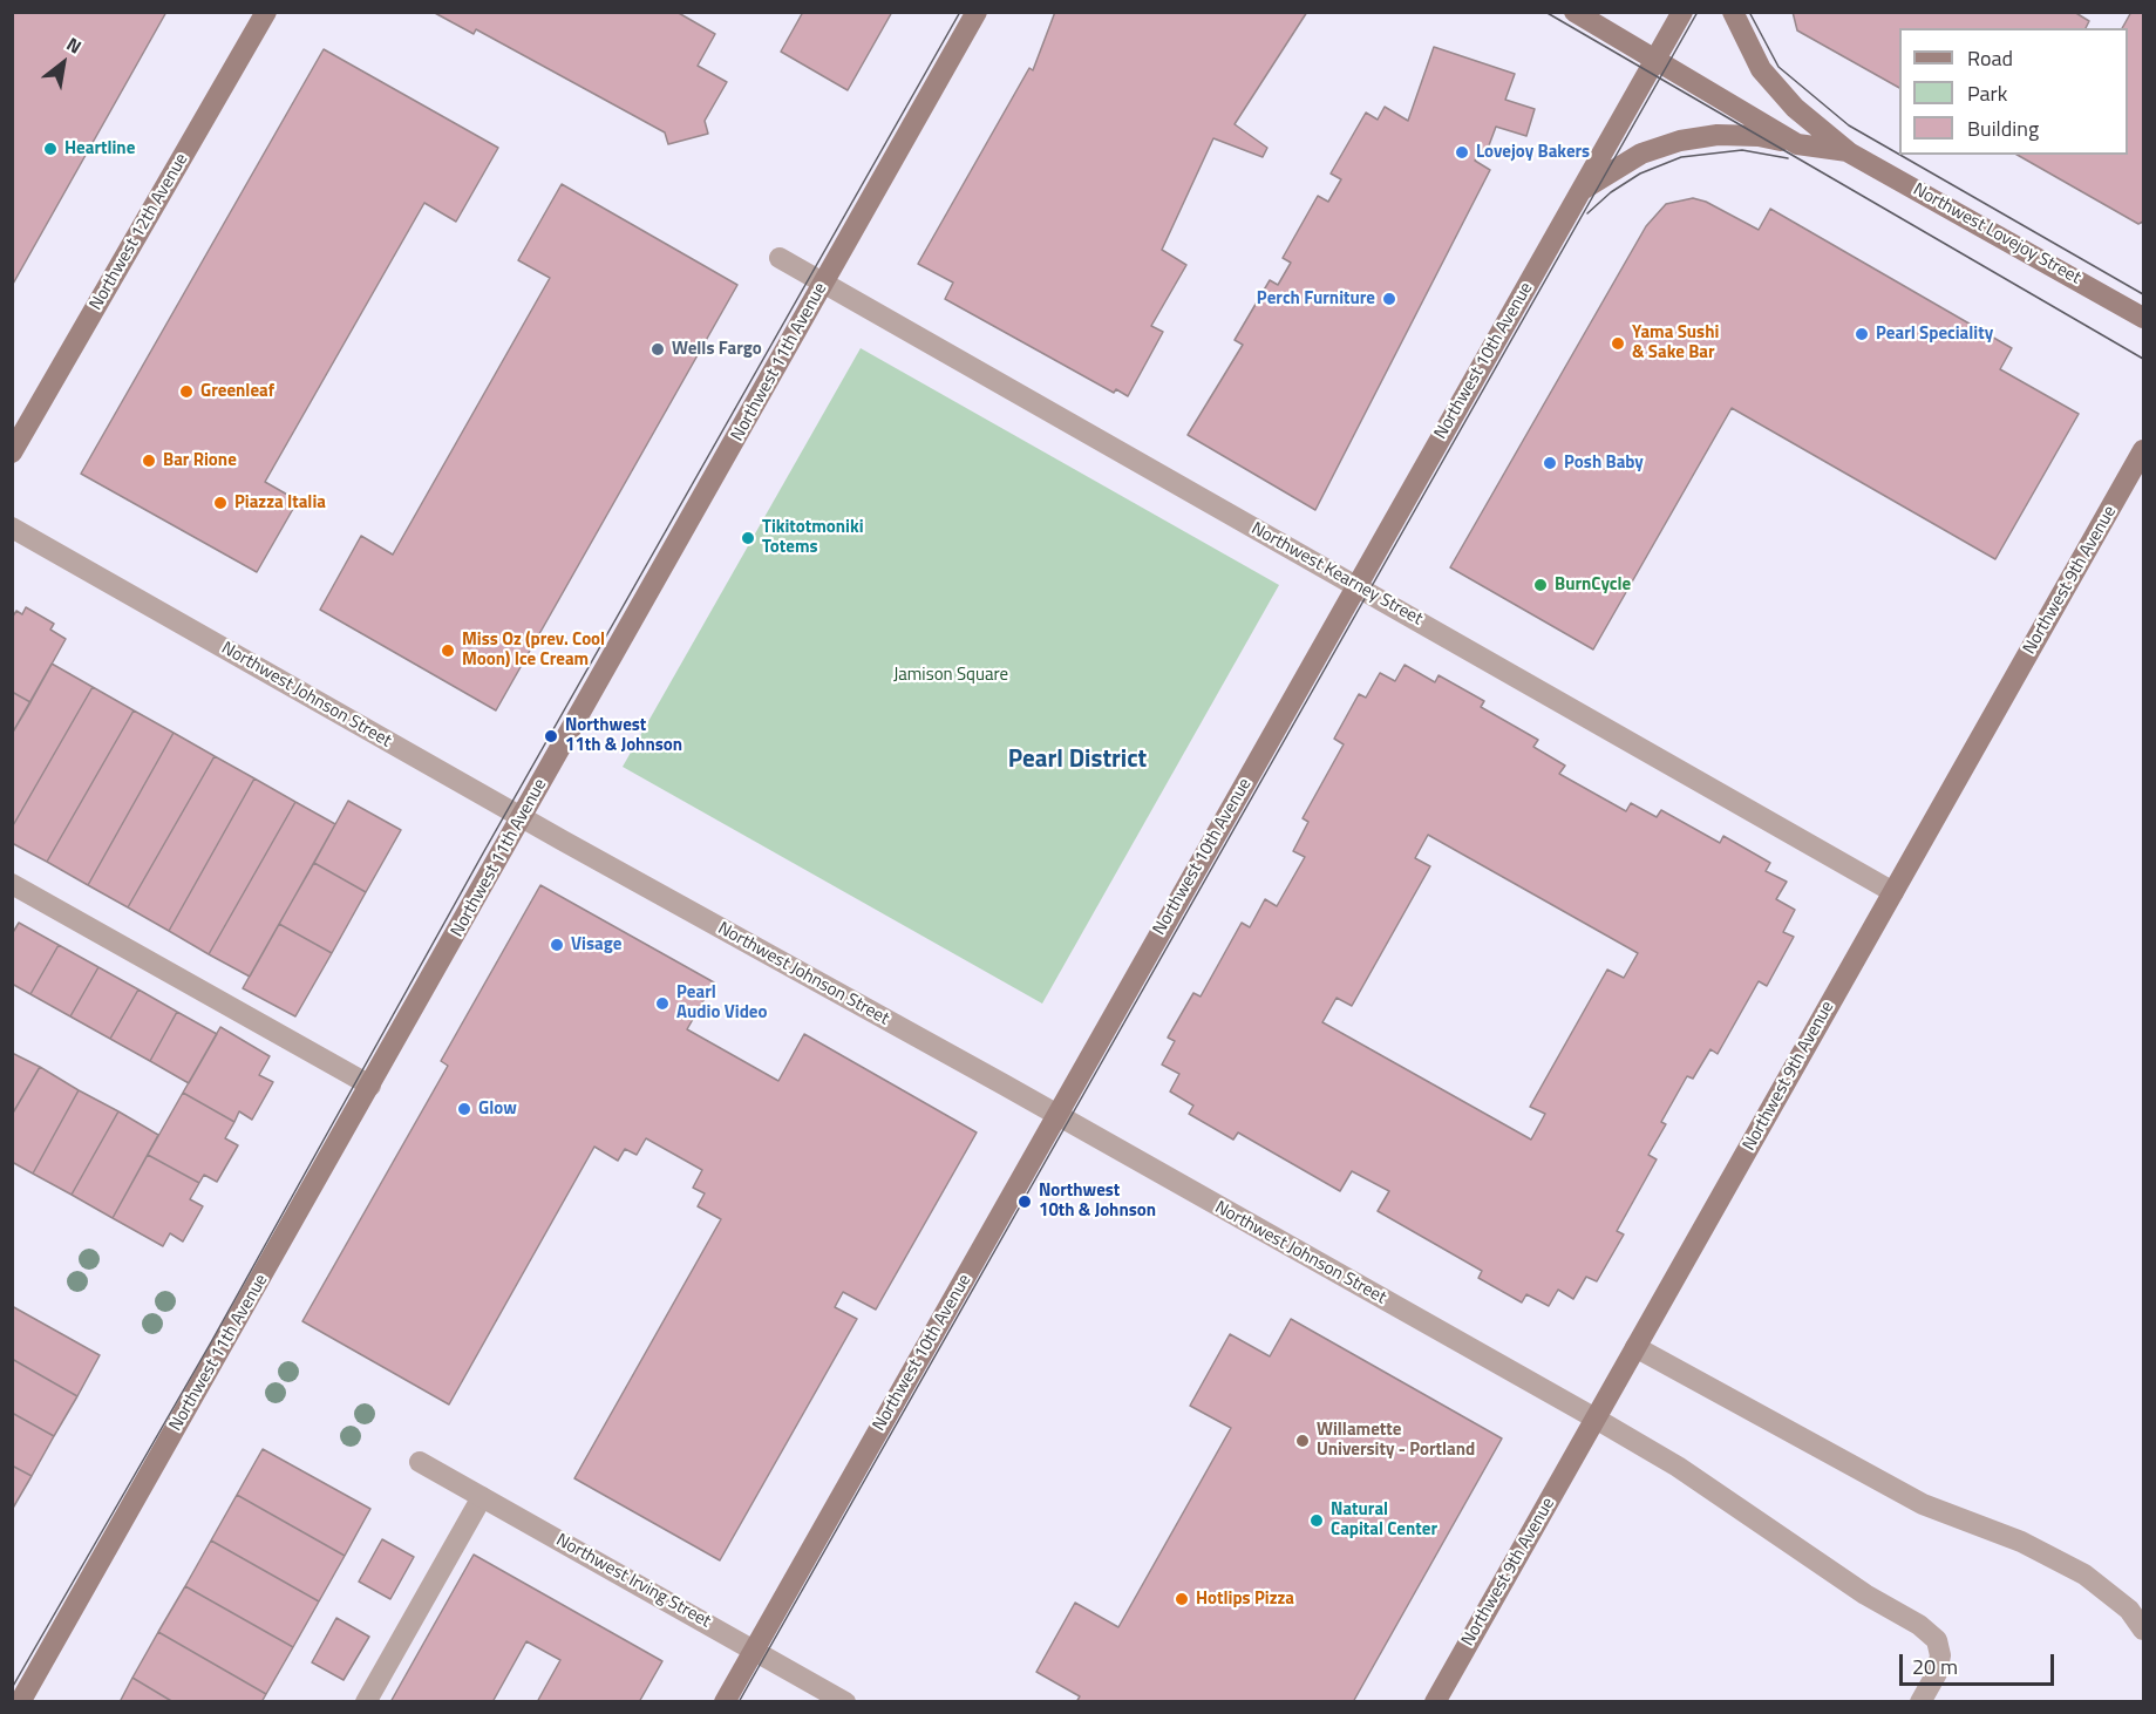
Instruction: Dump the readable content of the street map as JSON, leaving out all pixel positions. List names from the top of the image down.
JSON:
{
  "streets": {
    "street": [
      "Northwest 12th Avenue",
      "Northwest Lovejoy Street",
      "Northwest 10th Avenue",
      "Northwest 11th Avenue",
      "Northwest Kearney Street",
      "Northwest 9th Avenue",
      "Northwest Johnson Street",
      "Northwest Irving Street"
    ]
  },
  "crossings": [
    ["Northwest Lovejoy Street", "Northwest 10th Avenue"],
    ["Northwest 10th Avenue", "Northwest Kearney Street"],
    ["Northwest 10th Avenue", "Northwest Johnson Street"],
    ["Northwest 10th Avenue", "Northwest Irving Street"],
    ["Northwest 11th Avenue", "Northwest Kearney Street"],
    ["Northwest 11th Avenue", "Northwest Johnson Street"],
    ["Northwest Kearney Street", "Northwest 9th Avenue"],
    ["Northwest 9th Avenue", "Northwest Johnson Street"]
  ],
  "districts": ["Pearl District"],
  "parks": ["Jamison Square"],
  "places": [
    "Heartline",
    "Lovejoy Bakers",
    "Perch Furniture",
    "Pearl Speciality",
    "Yama Sushi & Sake Bar",
    "Wells Fargo",
    "Greenleaf",
    "Bar Rione",
    "Posh Baby",
    "Piazza Italia",
    "Tikitotmoniki Totems",
    "BurnCycle",
    "Miss Oz (prev. Cool Moon) Ice Cream",
    "Northwest 11th & Johnson",
    "Visage",
    "Pearl Audio Video",
    "Glow",
    "Northwest 10th & Johnson",
    "Willamette University - Portland",
    "Natural Capital Center",
    "Hotlips Pizza"
  ],
  "legend": ["Road", "Park", "Building"],
  "scale_bar": "20 m",
  "north": "top right"
}
